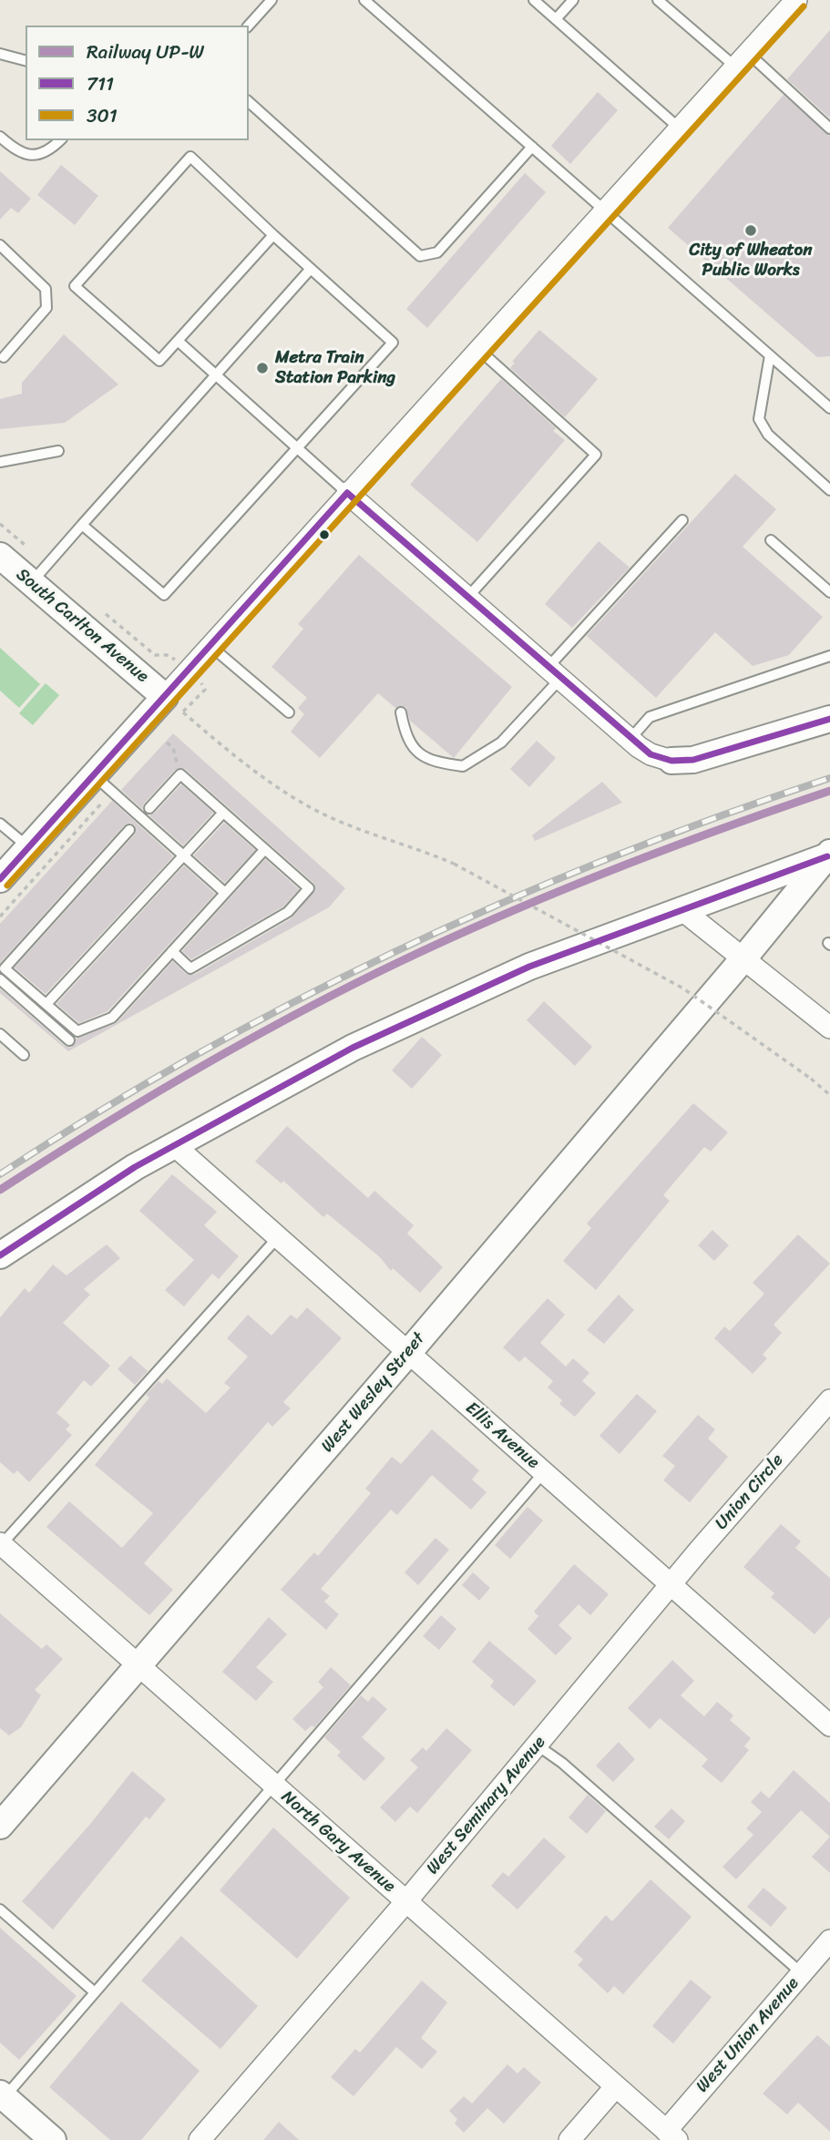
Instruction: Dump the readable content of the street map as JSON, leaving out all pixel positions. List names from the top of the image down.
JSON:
{
  "streets": {
    "street": [
      "South Carlton Avenue",
      "West Wesley Street",
      "Ellis Avenue",
      "Union Circle",
      "West Seminary Avenue",
      "North Gary Avenue",
      "West Union Avenue"
    ]
  },
  "crossings": [
    ["West Wesley Street", "Ellis Avenue"],
    ["West Wesley Street", "North Gary Avenue"],
    ["Ellis Avenue", "Union Circle"],
    ["Ellis Avenue", "West Seminary Avenue"],
    ["Union Circle", "West Seminary Avenue"],
    ["West Seminary Avenue", "North Gary Avenue"],
    ["North Gary Avenue", "West Union Avenue"]
  ],
  "places": ["City of Wheaton Public Works", "Metra Train Station Parking"],
  "lines": ["transit line 301", "transit line 711", "rail line UP-W"],
  "legend": ["Railway UP-W", "711", "301"]
}
